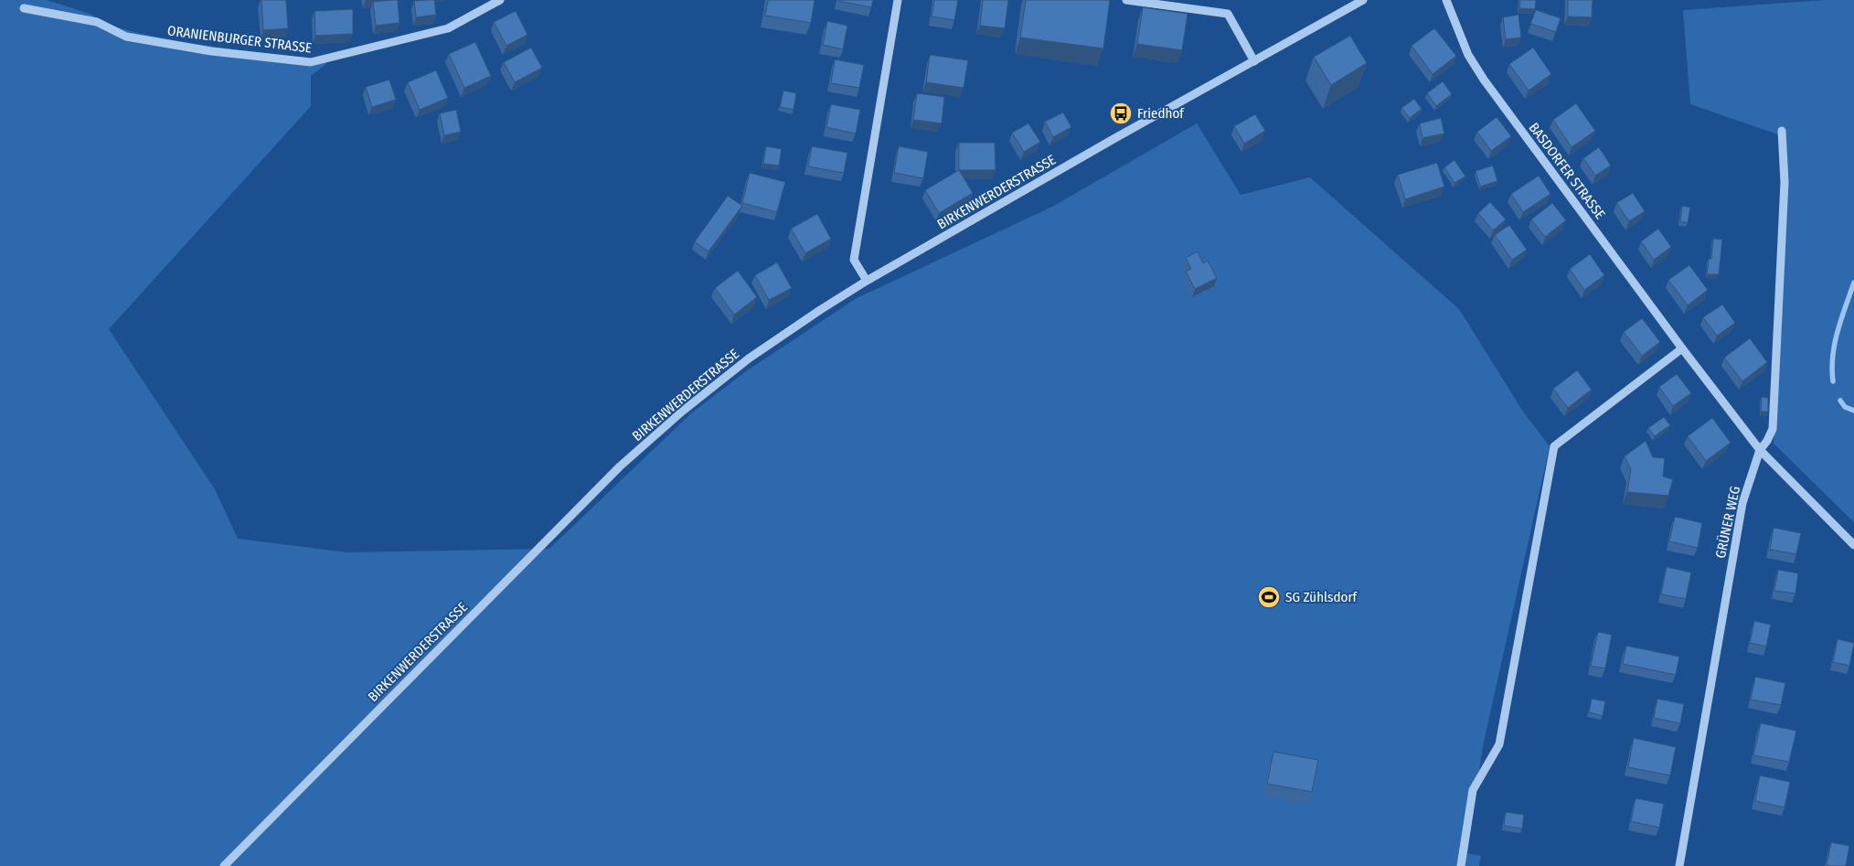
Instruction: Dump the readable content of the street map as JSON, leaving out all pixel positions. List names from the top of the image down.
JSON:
{
  "streets": {
    "street": [
      "ORANIENBURGER STRASSE",
      "BASDORFER STRASSE",
      "BIRKENWERDERSTRASSE",
      "GRÜNER WEG"
    ]
  },
  "crossings": [
    ["BASDORFER STRASSE", "GRÜNER WEG"]
  ],
  "places": {
    "bus stop": ["Friedhof"],
    "sports": ["SG Zühlsdorf"]
  }
}
